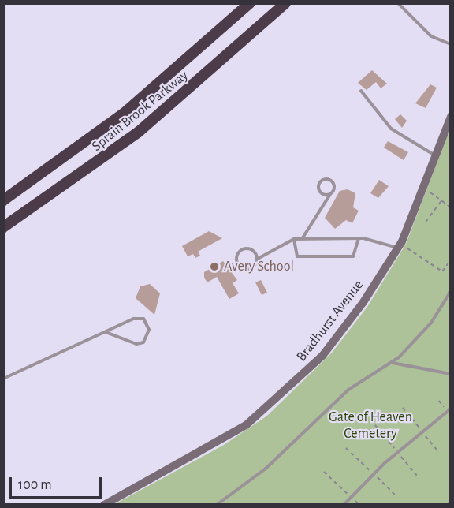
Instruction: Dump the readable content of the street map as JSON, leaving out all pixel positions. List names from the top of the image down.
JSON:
{
  "streets": {
    "highway": ["Sprain Brook Parkway"],
    "main road": ["Bradhurst Avenue"]
  },
  "parks": ["Gate of Heaven Cemetery"],
  "places": ["Avery School"],
  "scale_bar": "100 m"
}
